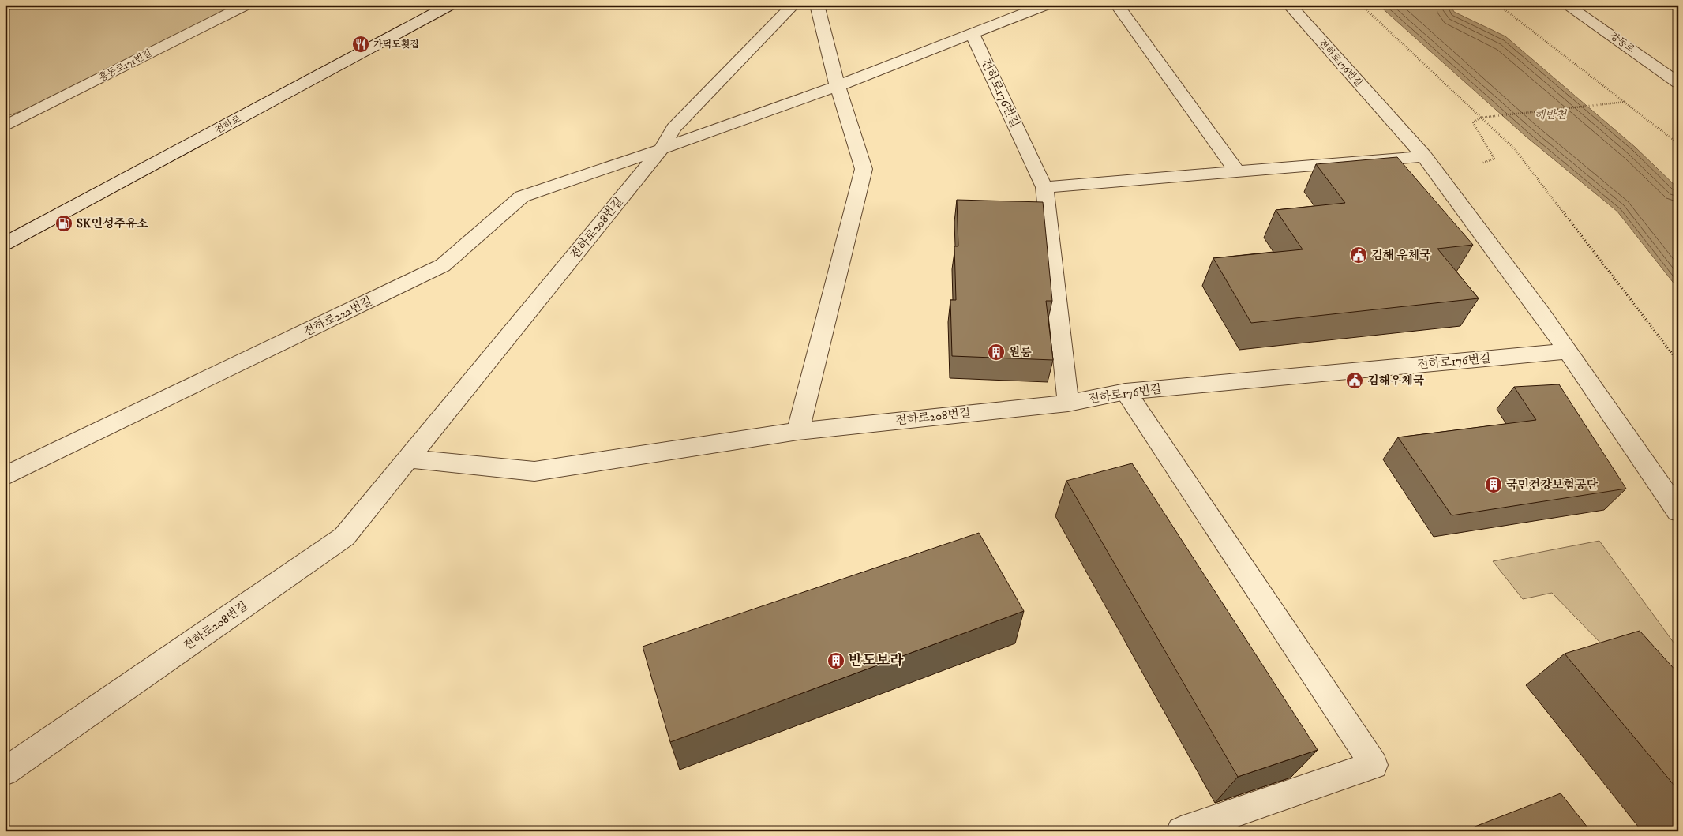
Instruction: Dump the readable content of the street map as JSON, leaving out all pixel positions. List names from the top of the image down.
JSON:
{
  "streets": {
    "street": [
      "강동로",
      "전하로176번길",
      "흥동로171번길",
      "전하로",
      "전하로208번길",
      "전하로222번길"
    ]
  },
  "crossings": [
    ["전하로176번길", "전하로208번길"],
    ["전하로208번길", "전하로222번길"]
  ],
  "water": ["해반천"],
  "places": {
    "restaurant": ["가덕도횟집"],
    "fuel station": ["SK인성주유소"],
    "public building": ["김해 우체국", "김해우체국"],
    "building": ["원룸", "국민건강보험공단", "반도보라"]
  }
}
